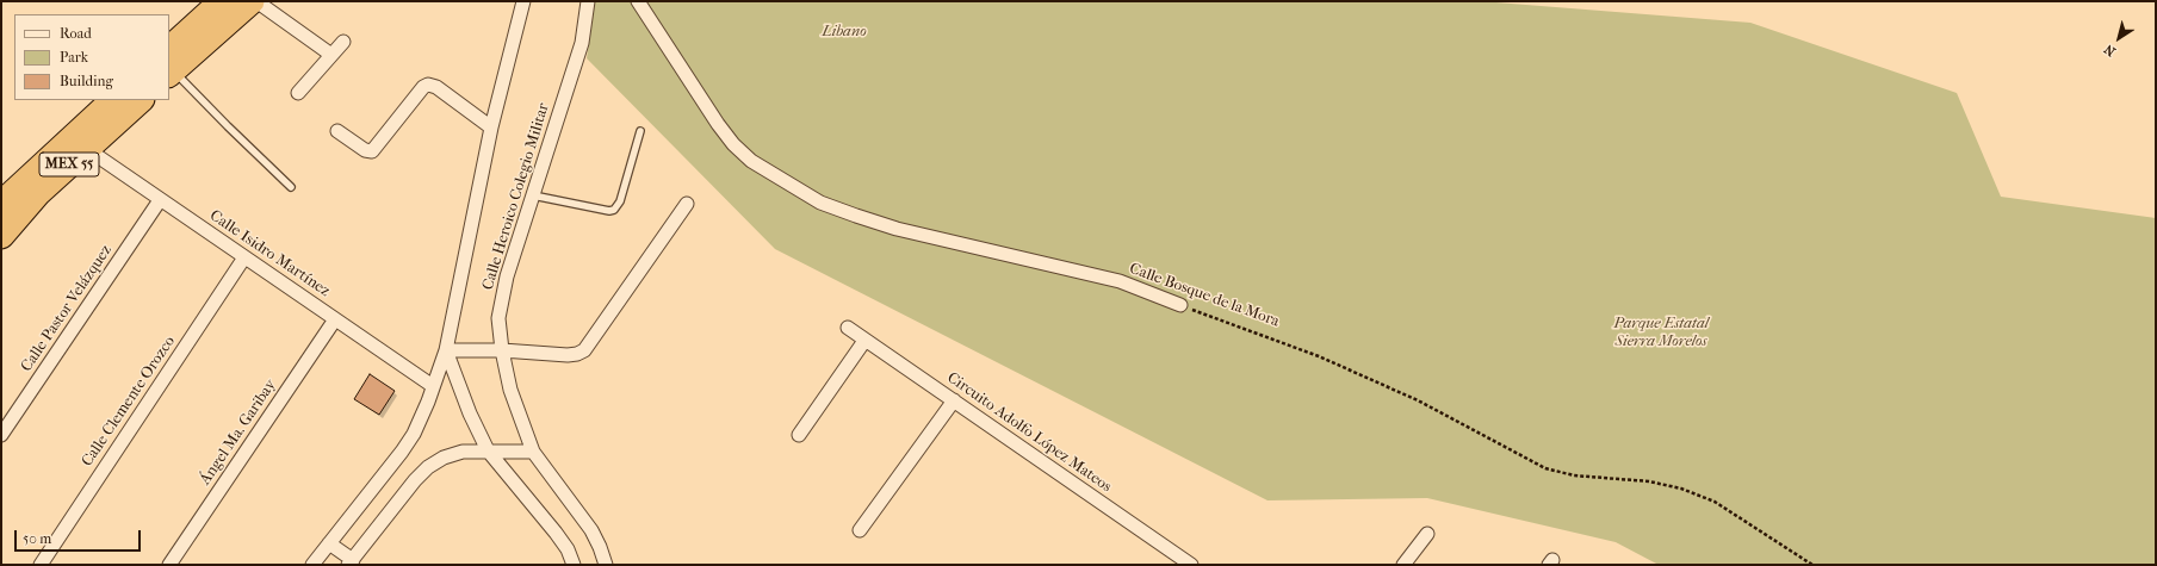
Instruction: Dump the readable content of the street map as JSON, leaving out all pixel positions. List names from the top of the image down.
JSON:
{
  "streets": {
    "highway": ["MEX 55"],
    "street": [
      "Calle Heroico Colegio Militar",
      "Calle Isidro Martínez",
      "Calle Bosque de la Mora",
      "Calle Pastor Velázquez",
      "Calle Clemente Orozco",
      "Ángel Ma. Garibay",
      "Circuito Adolfo López Mateos"
    ]
  },
  "crossings": [
    ["MEX 55", "Calle Isidro Martínez"],
    ["Calle Heroico Colegio Militar", "Calle Isidro Martínez"],
    ["Calle Isidro Martínez", "Calle Pastor Velázquez"],
    ["Calle Isidro Martínez", "Calle Clemente Orozco"],
    ["Calle Isidro Martínez", "Ángel Ma. Garibay"]
  ],
  "parks": ["Libano", "Parque Estatal Sierra Morelos"],
  "legend": ["Road", "Park", "Building"],
  "scale_bar": "50 m",
  "north": "bottom left"
}
